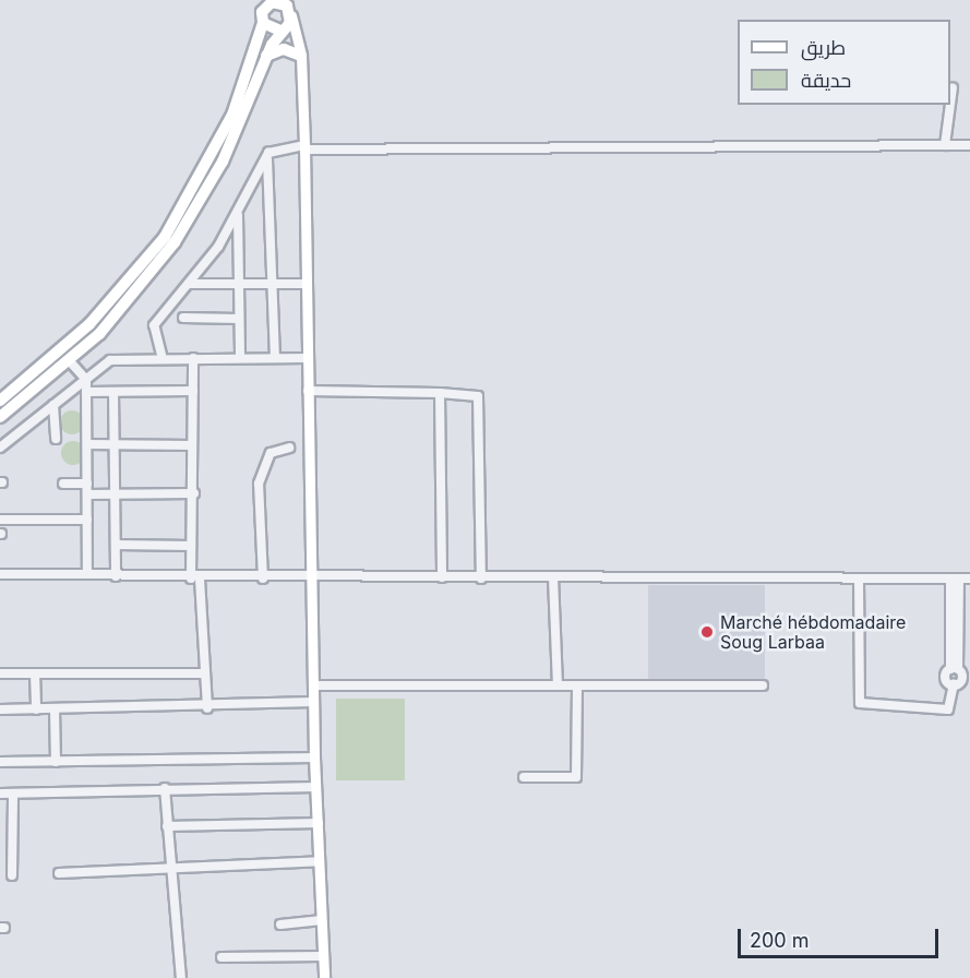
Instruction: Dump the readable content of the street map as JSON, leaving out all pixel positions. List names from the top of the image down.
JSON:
{
  "places": ["Marché hébdomadaire Soug Larbaa"],
  "legend": ["طريق", "حديقة"],
  "scale_bar": "200 m"
}
